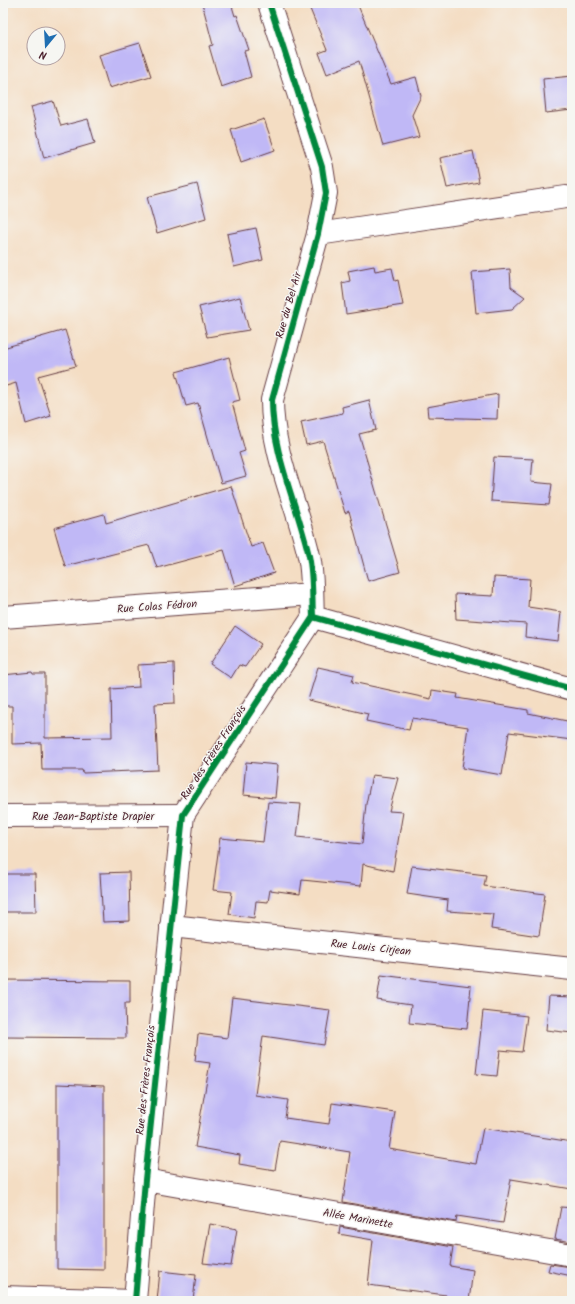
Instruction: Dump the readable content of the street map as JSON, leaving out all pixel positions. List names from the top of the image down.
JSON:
{
  "streets": {
    "street": [
      "Rue du Bel Air",
      "Rue Colas Fédron",
      "Rue des Frères François",
      "Rue Jean-Baptiste Drapier",
      "Rue Louis Cirjean",
      "Allée Marinette"
    ]
  },
  "crossings": [
    ["Rue du Bel Air", "Rue Colas Fédron"],
    ["Rue du Bel Air", "Rue des Frères François"],
    ["Rue des Frères François", "Rue Jean-Baptiste Drapier"],
    ["Rue des Frères François", "Rue Louis Cirjean"],
    ["Rue des Frères François", "Allée Marinette"]
  ],
  "north": "bottom"
}
